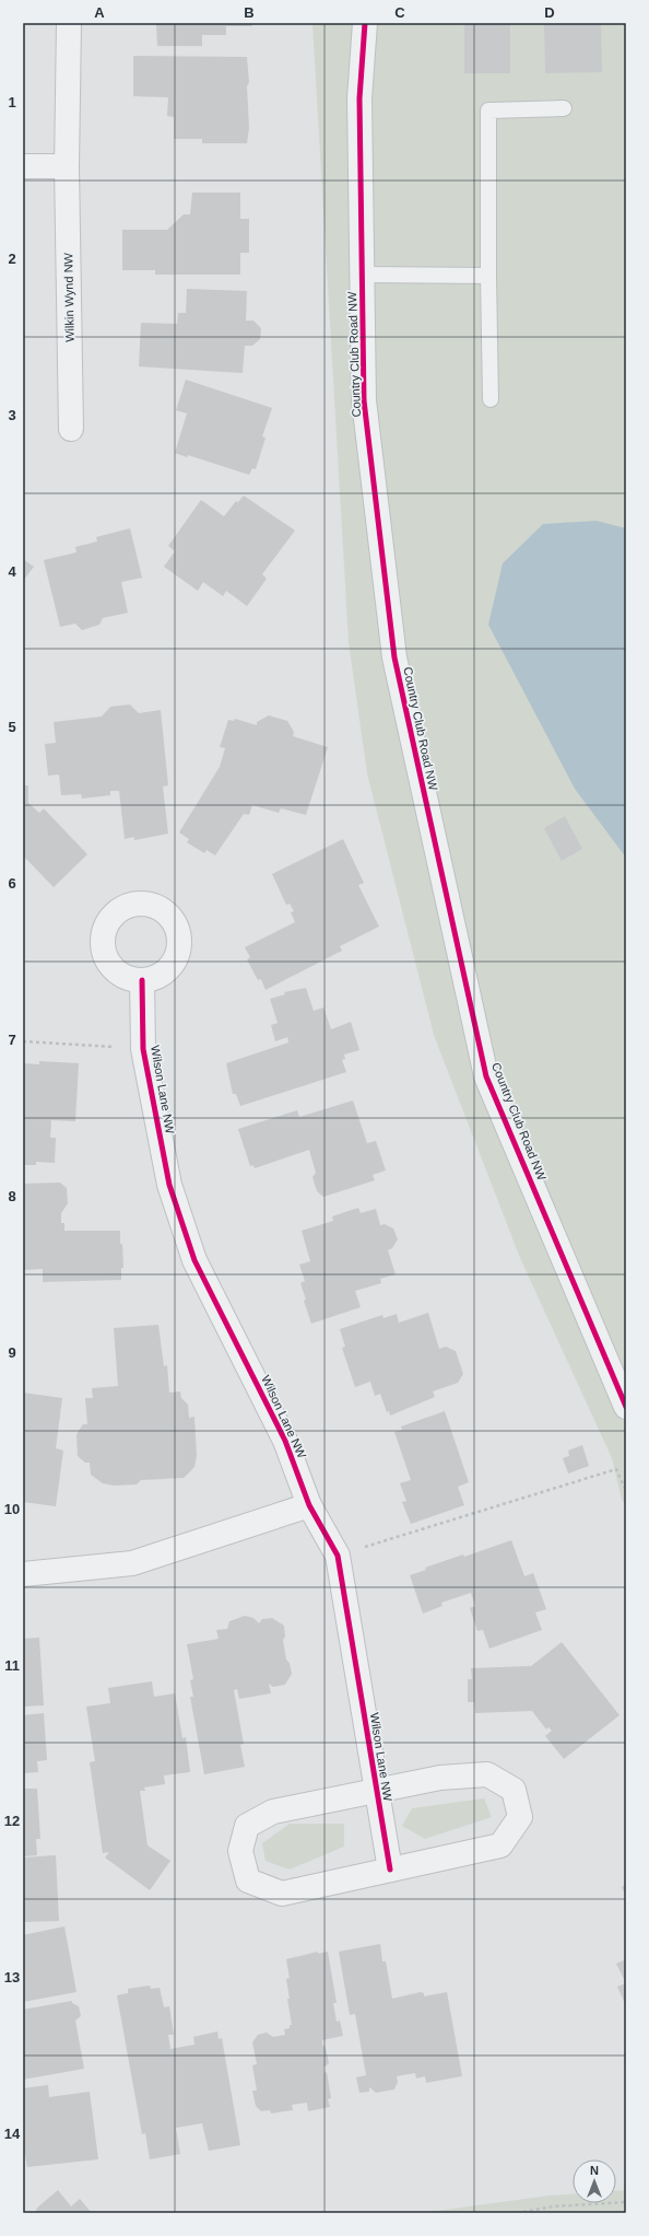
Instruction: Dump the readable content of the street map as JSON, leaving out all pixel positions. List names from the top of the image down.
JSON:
{
  "streets": {
    "street": ["Wilkin Wynd NW", "Country Club Road NW", "Wilson Lane NW"]
  },
  "north": "top",
  "grid": {
    "columns": [
      "A",
      "B",
      "C",
      "D"
    ],
    "rows": [
      "1",
      "2",
      "3",
      "4",
      "5",
      "6",
      "7",
      "8",
      "9",
      "10",
      "11",
      "12",
      "13",
      "14"
    ]
  }
}
